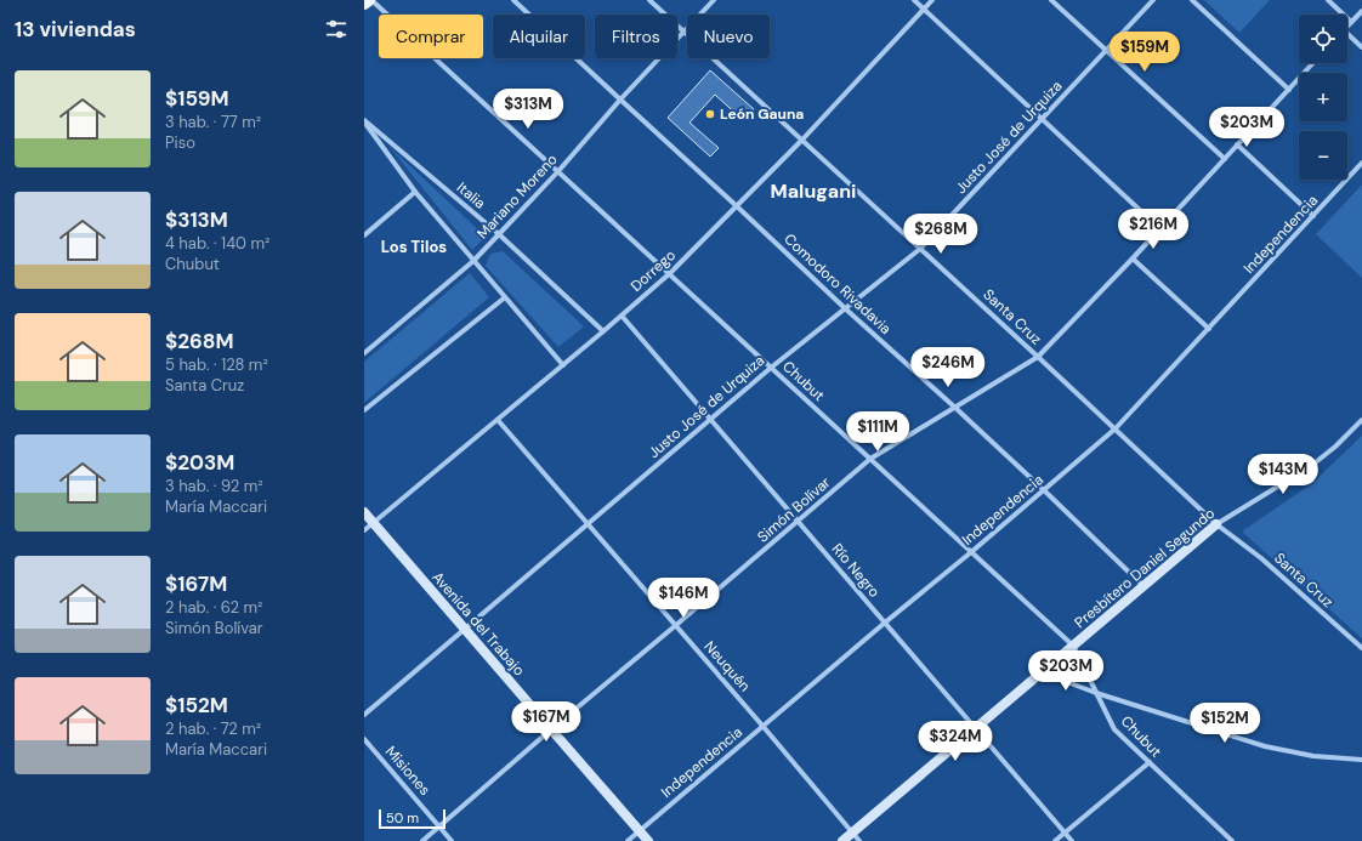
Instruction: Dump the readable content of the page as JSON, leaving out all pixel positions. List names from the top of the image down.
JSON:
{
  "streets": {
    "main road": ["Presbítero Daniel Segundo", "Avenida del Trabajo"],
    "street": [
      "Justo José de Urquiza",
      "Italia",
      "Mariano Moreno",
      "Independencia",
      "Dorrego",
      "Comodoro Rivadavia",
      "Santa Cruz",
      "Chubut",
      "Simón Bolívar",
      "Río Negro",
      "Neuquén",
      "Misiones"
    ]
  },
  "crossings": [
    ["Justo José de Urquiza", "Comodoro Rivadavia"],
    ["Justo José de Urquiza", "Santa Cruz"],
    ["Justo José de Urquiza", "Chubut"],
    ["Justo José de Urquiza", "Río Negro"],
    ["Justo José de Urquiza", "Avenida del Trabajo"],
    ["Justo José de Urquiza", "Neuquén"],
    ["Italia", "Mariano Moreno"],
    ["Italia", "Dorrego"],
    ["Mariano Moreno", "Comodoro Rivadavia"],
    ["Mariano Moreno", "Santa Cruz"],
    ["Mariano Moreno", "Chubut"],
    ["Independencia", "Comodoro Rivadavia"],
    ["Independencia", "Santa Cruz"],
    ["Independencia", "Chubut"],
    ["Independencia", "Río Negro"],
    ["Independencia", "Avenida del Trabajo"],
    ["Independencia", "Neuquén"],
    ["Dorrego", "Comodoro Rivadavia"],
    ["Dorrego", "Santa Cruz"],
    ["Dorrego", "Chubut"],
    ["Dorrego", "Río Negro"],
    ["Dorrego", "Avenida del Trabajo"],
    ["Dorrego", "Neuquén"],
    ["Comodoro Rivadavia", "Simón Bolívar"],
    ["Comodoro Rivadavia", "Presbítero Daniel Segundo"],
    ["Santa Cruz", "Simón Bolívar"],
    ["Santa Cruz", "Presbítero Daniel Segundo"],
    ["Chubut", "Simón Bolívar"],
    ["Chubut", "Presbítero Daniel Segundo"],
    ["Simón Bolívar", "Río Negro"],
    ["Simón Bolívar", "Avenida del Trabajo"],
    ["Simón Bolívar", "Neuquén"],
    ["Simón Bolívar", "Misiones"],
    ["Presbítero Daniel Segundo", "Río Negro"],
    ["Presbítero Daniel Segundo", "Neuquén"]
  ],
  "districts": ["Malugani", "Los Tilos"],
  "places": ["León Gauna"],
  "scale_bar": "50 m",
  "page": {
    "heading": "13 viviendas",
    "map_buttons": ["+", "−"],
    "chip": [
      "Comprar",
      "Alquilar",
      "Filtros",
      "Nuevo"
    ],
    "price": [
      "$159M",
      "$313M",
      "$203M",
      "$216M",
      "$268M",
      "$246M",
      "$111M",
      "$143M",
      "$146M",
      "$203M",
      "$167M",
      "$152M",
      "$324M"
    ],
    "list": [
      {
        "name": "$159M",
        "note": "3 hab. · 77 m² · Piso"
      },
      {
        "name": "$313M",
        "note": "4 hab. · 140 m² · Chubut"
      },
      {
        "name": "$268M",
        "note": "5 hab. · 128 m² · Santa Cruz"
      },
      {
        "name": "$203M",
        "note": "3 hab. · 92 m² · María Maccari"
      },
      {
        "name": "$167M",
        "note": "2 hab. · 62 m² · Simón Bolívar"
      },
      {
        "name": "$152M",
        "note": "2 hab. · 72 m² · María Maccari"
      }
    ],
    "scale": "50 m"
  }
}
